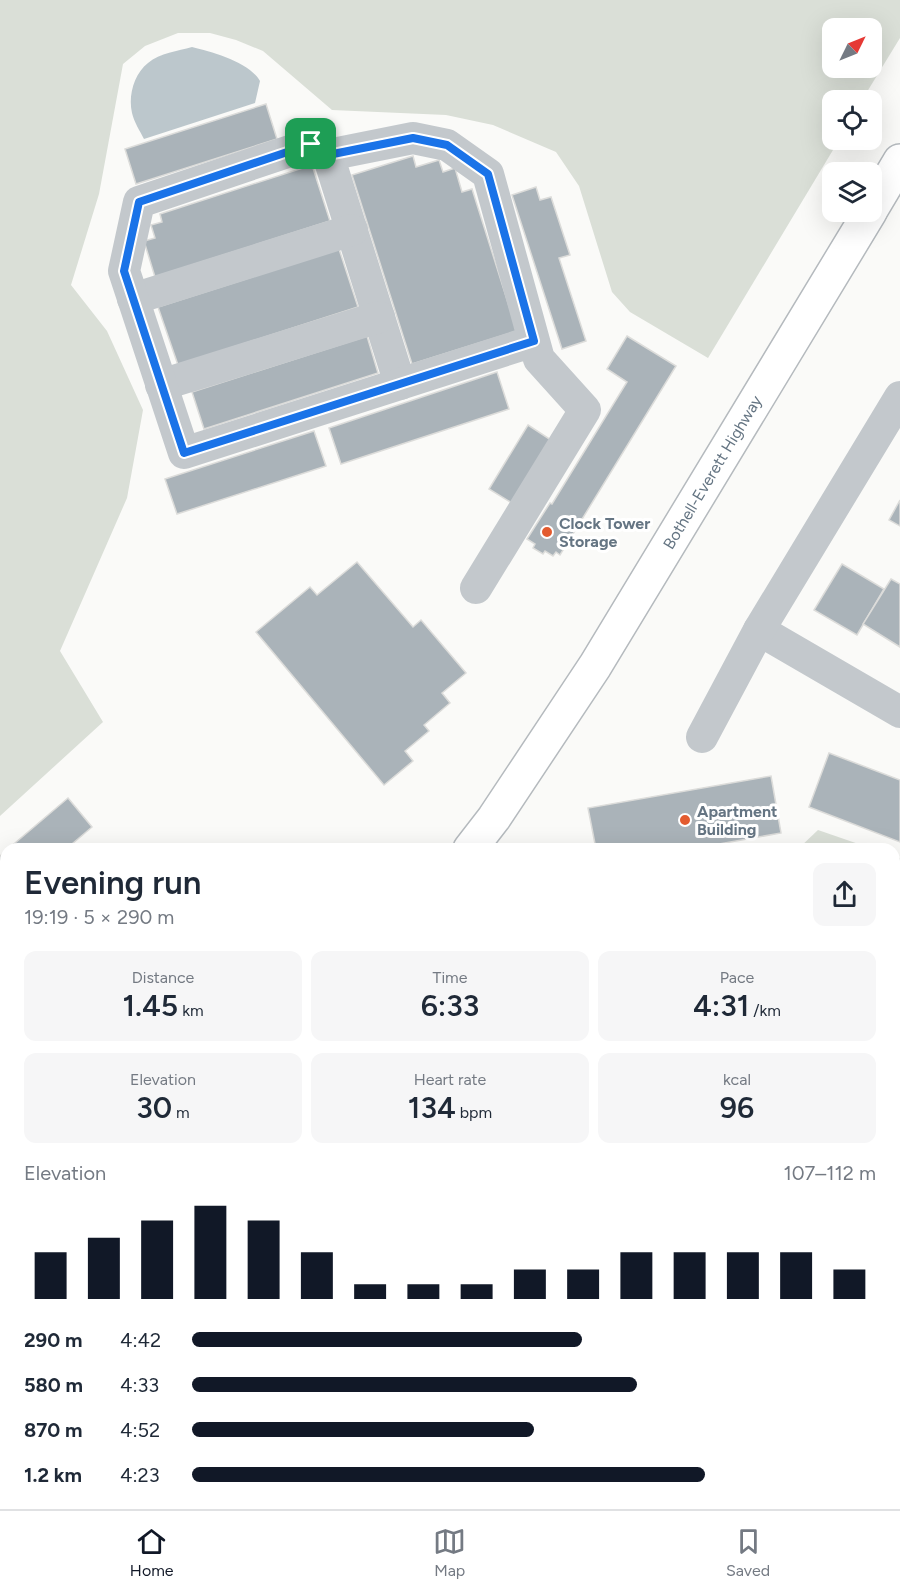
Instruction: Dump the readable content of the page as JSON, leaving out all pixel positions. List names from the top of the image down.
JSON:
{
  "streets": {
    "main road": ["Bothell-Everett Highway"]
  },
  "places": ["Clock Tower Storage", "Apartment Building"],
  "north": "top right",
  "page": {
    "heading": ["Evening run", "19:19 · 5 × 290 m"],
    "stats": [
      ["Distance", "1.45 km"],
      ["Time", "6:33"],
      ["Pace", "4:31 /km"],
      ["Elevation", "30 m"],
      ["Heart rate", "134 bpm"],
      ["kcal", "96"]
    ],
    "chart": ["Elevation", "107–112 m"],
    "list": [
      {
        "name": "290 m",
        "note": "4:42"
      },
      {
        "name": "580 m",
        "note": "4:33"
      },
      {
        "name": "870 m",
        "note": "4:52"
      },
      {
        "name": "1.2 km",
        "note": "4:23"
      }
    ],
    "tabs": ["Home", "Map", "Saved"]
  }
}
